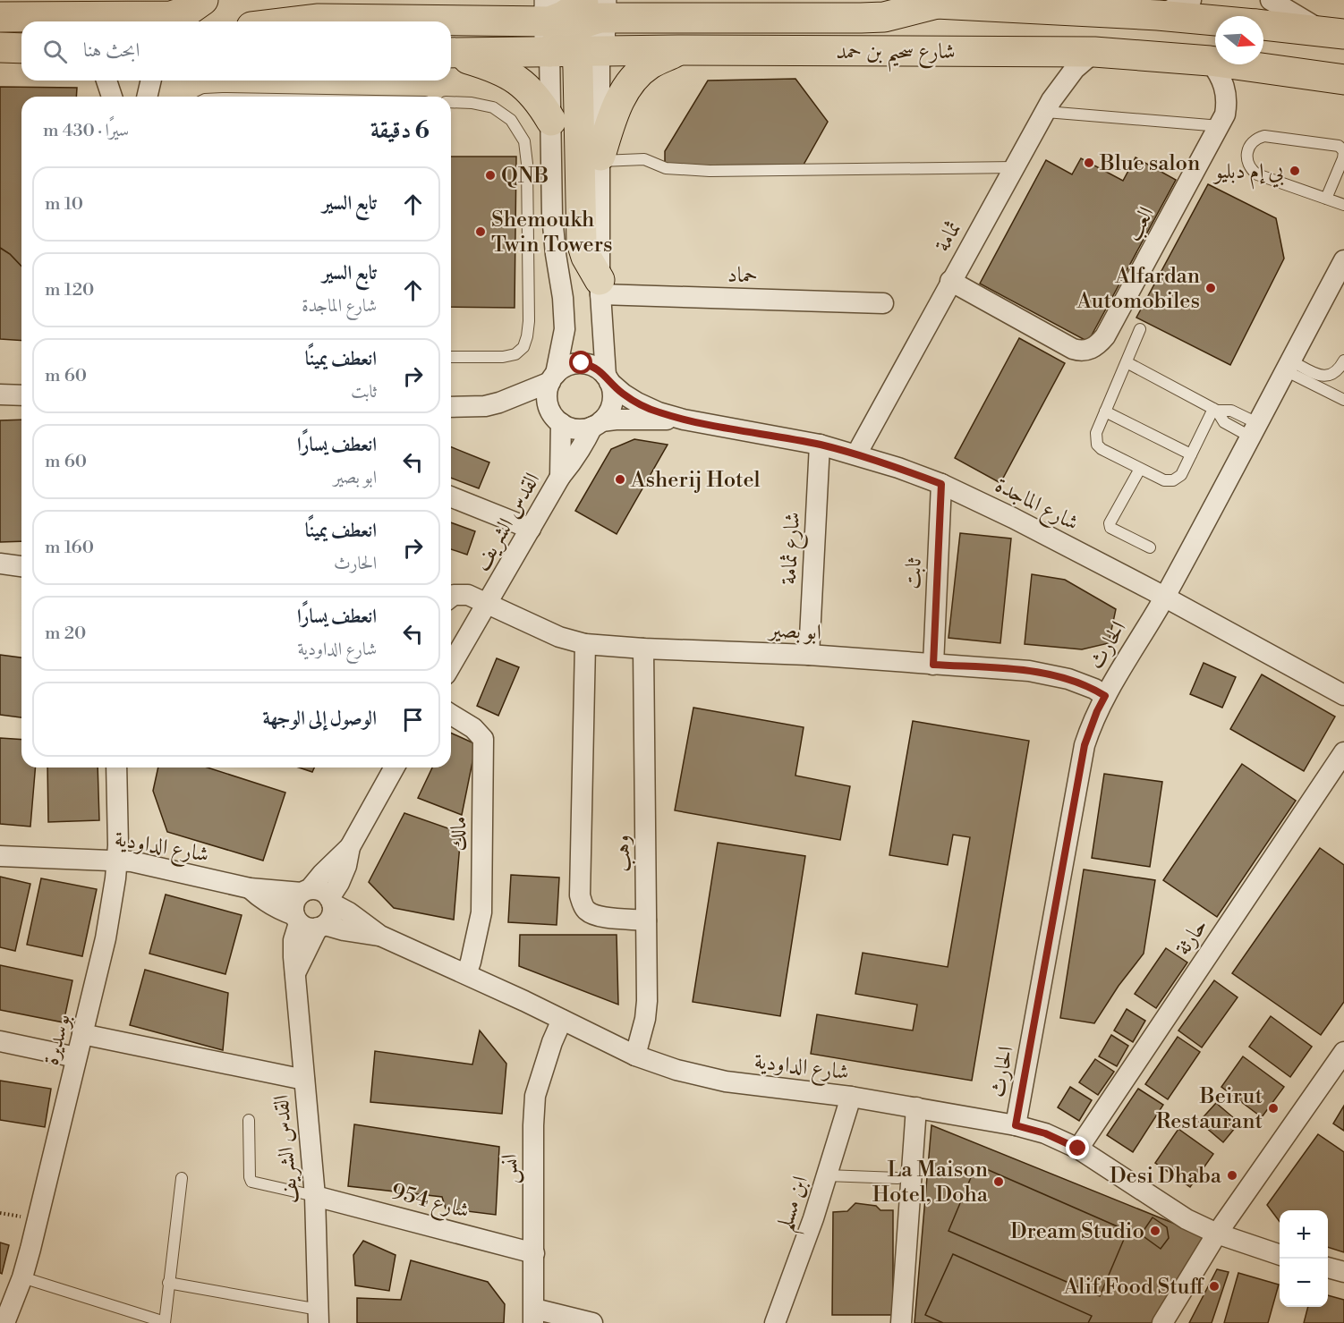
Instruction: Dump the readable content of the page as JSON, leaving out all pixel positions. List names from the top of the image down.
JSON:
{
  "streets": {
    "highway": ["شارع سحيم بن حمد"],
    "street": [
      "العب",
      "ثمامة",
      "حماد",
      "شارع الماجدة",
      "القدس الشريف",
      "شارع ثمامة",
      "ثابت",
      "ابو بصير",
      "الحارث",
      "مالك",
      "شارع الداودية",
      "وهب",
      "حارثة",
      "بوسديرة",
      "انس",
      "شارع 954",
      "ابن مسلم"
    ]
  },
  "crossings": [
    ["شارع سحيم بن حمد", "العب"],
    ["شارع سحيم بن حمد", "ثمامة"],
    ["العب", "ثمامة"],
    ["ثمامة", "شارع الماجدة"],
    ["شارع الماجدة", "القدس الشريف"],
    ["شارع الماجدة", "شارع ثمامة"],
    ["شارع الماجدة", "ثابت"],
    ["شارع الماجدة", "الحارث"],
    ["القدس الشريف", "ابو بصير"],
    ["القدس الشريف", "شارع الداودية"],
    ["القدس الشريف", "شارع 954"],
    ["شارع ثمامة", "ابو بصير"],
    ["ثابت", "ابو بصير"],
    ["ابو بصير", "الحارث"],
    ["ابو بصير", "وهب"],
    ["الحارث", "شارع الداودية"],
    ["مالك", "شارع الداودية"],
    ["شارع الداودية", "وهب"],
    ["شارع الداودية", "حارثة"],
    ["شارع الداودية", "بوسديرة"],
    ["شارع الداودية", "انس"],
    ["شارع الداودية", "ابن مسلم"],
    ["انس", "شارع 954"]
  ],
  "places": [
    "Blue salon",
    "بي إم دبليو",
    "QNB",
    "Shemoukh Twin Towers",
    "Alfardan Automobiles",
    "Asherij Hotel",
    "Beirut Restaurant",
    "Desi Dhaba",
    "La Maison Hotel, Doha",
    "Dream Studio",
    "Alif Food Stuff"
  ],
  "north": "right",
  "page": {
    "search": "ابحث هنا",
    "heading": ["6 دقيقة", "سيرًا · 430 m"],
    "list": [
      ["تابع السير", "10 m"],
      ["تابع السير", "شارع الماجدة", "120 m"],
      ["انعطف يمينًا", "ثابت", "60 m"],
      ["انعطف يسارًا", "ابو بصير", "60 m"],
      ["انعطف يمينًا", "الحارث", "160 m"],
      ["انعطف يسارًا", "شارع الداودية", "20 m"],
      "الوصول إلى الوجهة"
    ],
    "map_buttons": ["+", "−"]
  }
}
